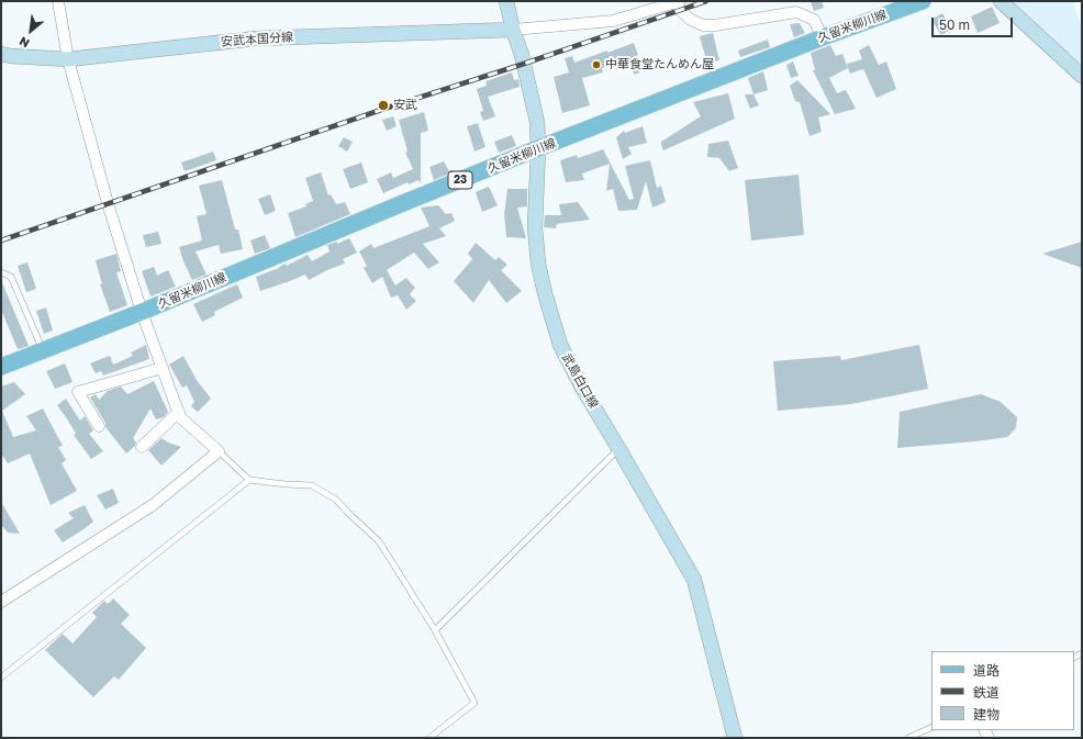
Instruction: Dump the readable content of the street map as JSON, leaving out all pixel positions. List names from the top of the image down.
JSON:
{
  "streets": {
    "main road": [
      "久留米柳川線",
      "安武本国分線",
      "23",
      "武島白口線"
    ]
  },
  "crossings": [
    ["久留米柳川線", "武島白口線"],
    ["安武本国分線", "武島白口線"]
  ],
  "places": ["中華食堂たんめん屋", "安武"],
  "legend": ["道路", "鉄道", "建物"],
  "scale_bar": "50 m",
  "north": "bottom left"
}
